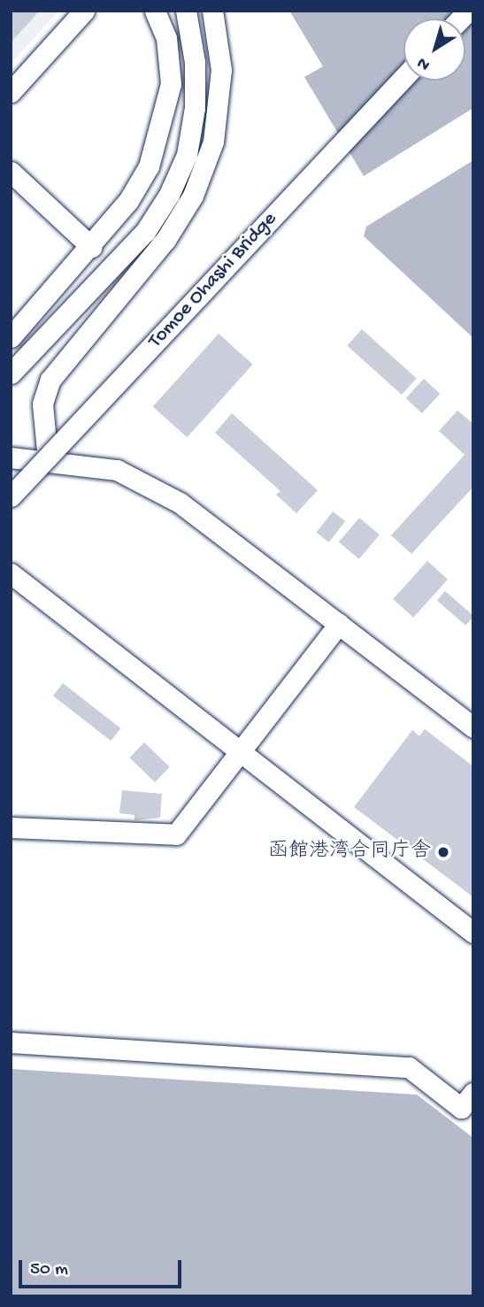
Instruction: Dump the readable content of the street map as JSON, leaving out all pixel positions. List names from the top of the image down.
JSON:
{
  "streets": {
    "street": ["Tomoe Ohashi Bridge"]
  },
  "places": ["函館港湾合同庁舎"],
  "scale_bar": "50 m",
  "north": "bottom left"
}
